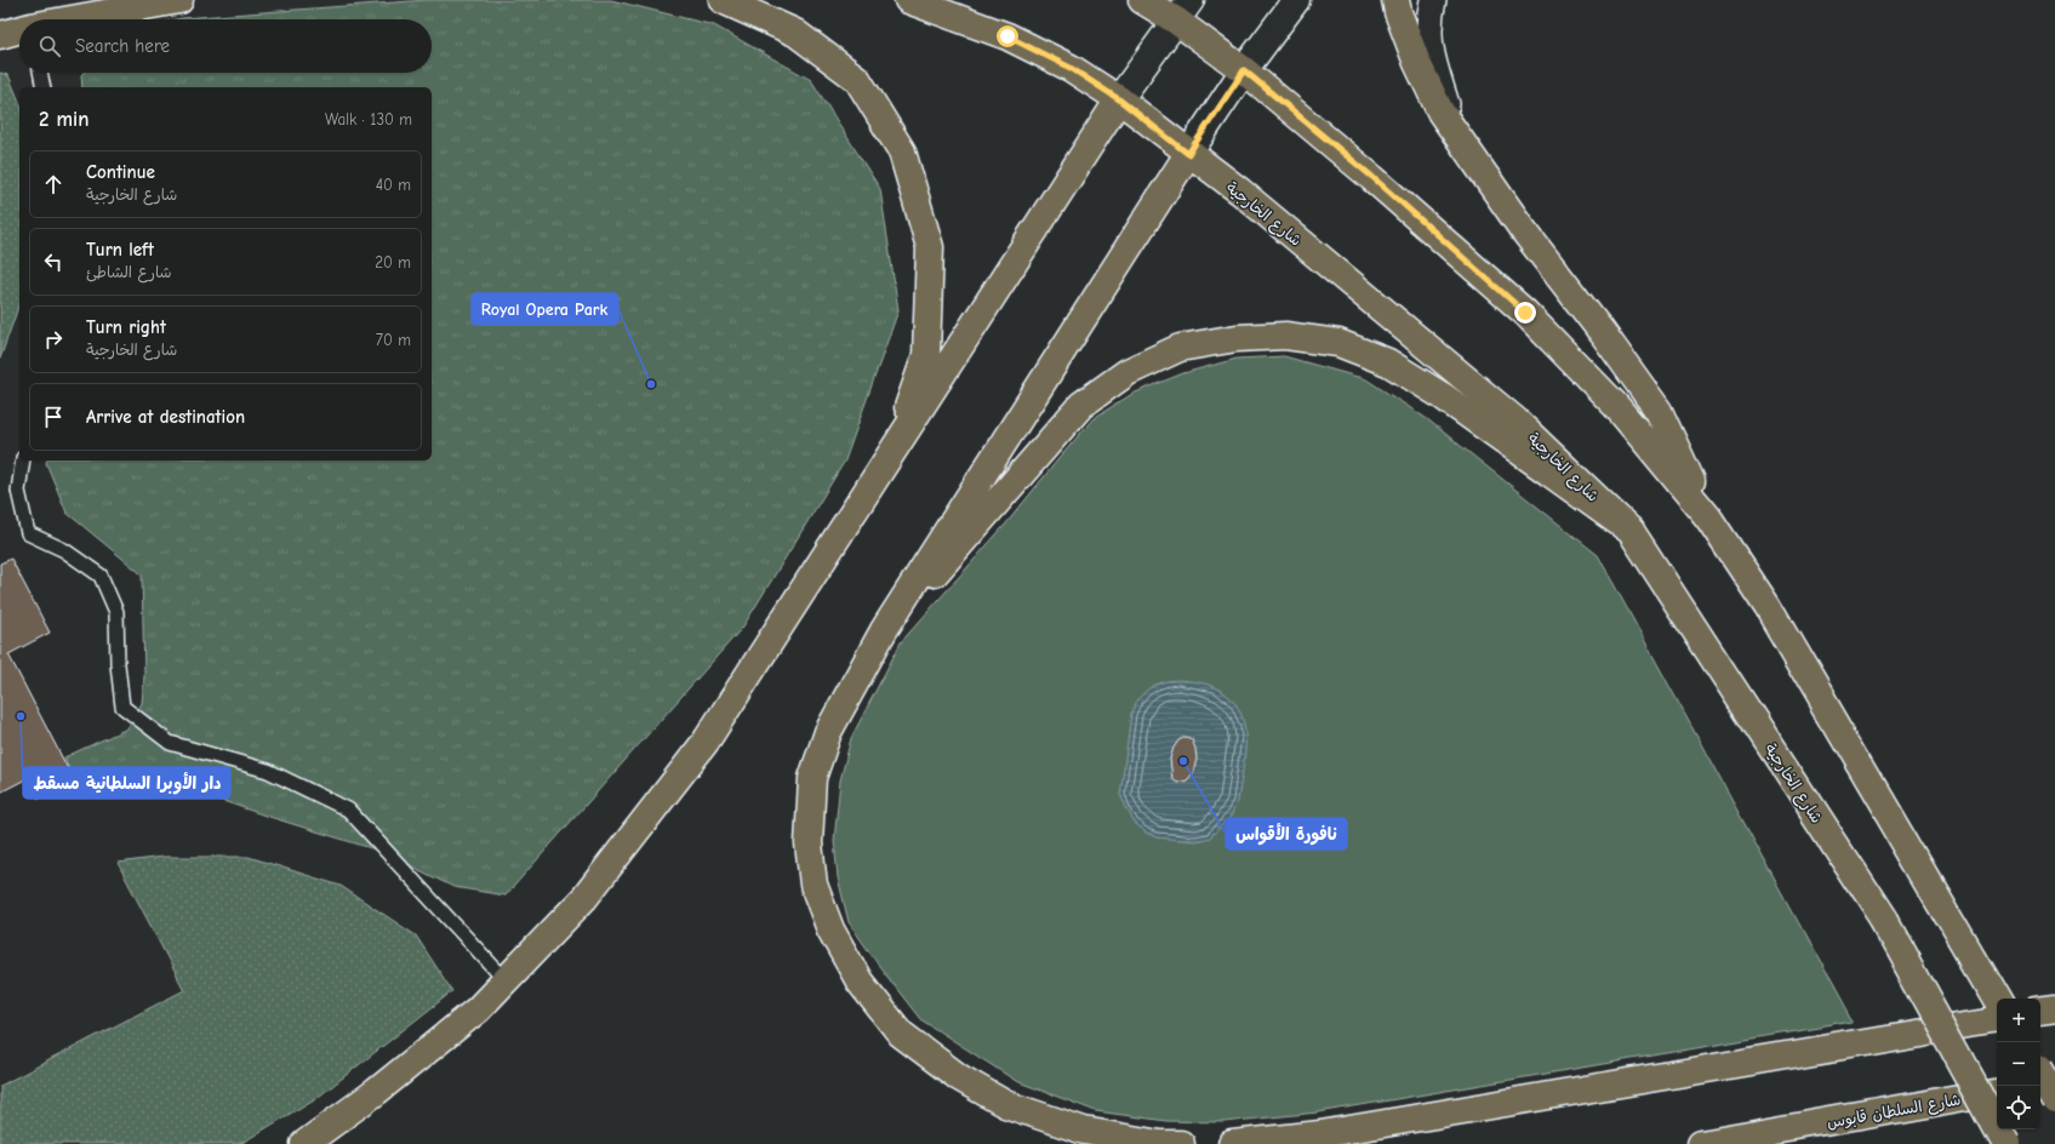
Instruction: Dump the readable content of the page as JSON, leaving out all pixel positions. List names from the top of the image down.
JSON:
{
  "streets": {
    "main road": ["شارع الخارجية", "شارع السلطان قابوس"]
  },
  "places": ["Royal Opera Park", "دار الأوبرا السلطانية مسقط", "نافورة الأقواس"],
  "page": {
    "search": "Search here",
    "heading": ["2 min", "Walk · 130 m"],
    "list": [
      ["Continue", "شارع الخارجية", "40 m"],
      ["Turn left", "شارع الشاطئ", "20 m"],
      ["Turn right", "شارع الخارجية", "70 m"],
      "Arrive at destination"
    ],
    "map_buttons": ["+", "−"]
  }
}
